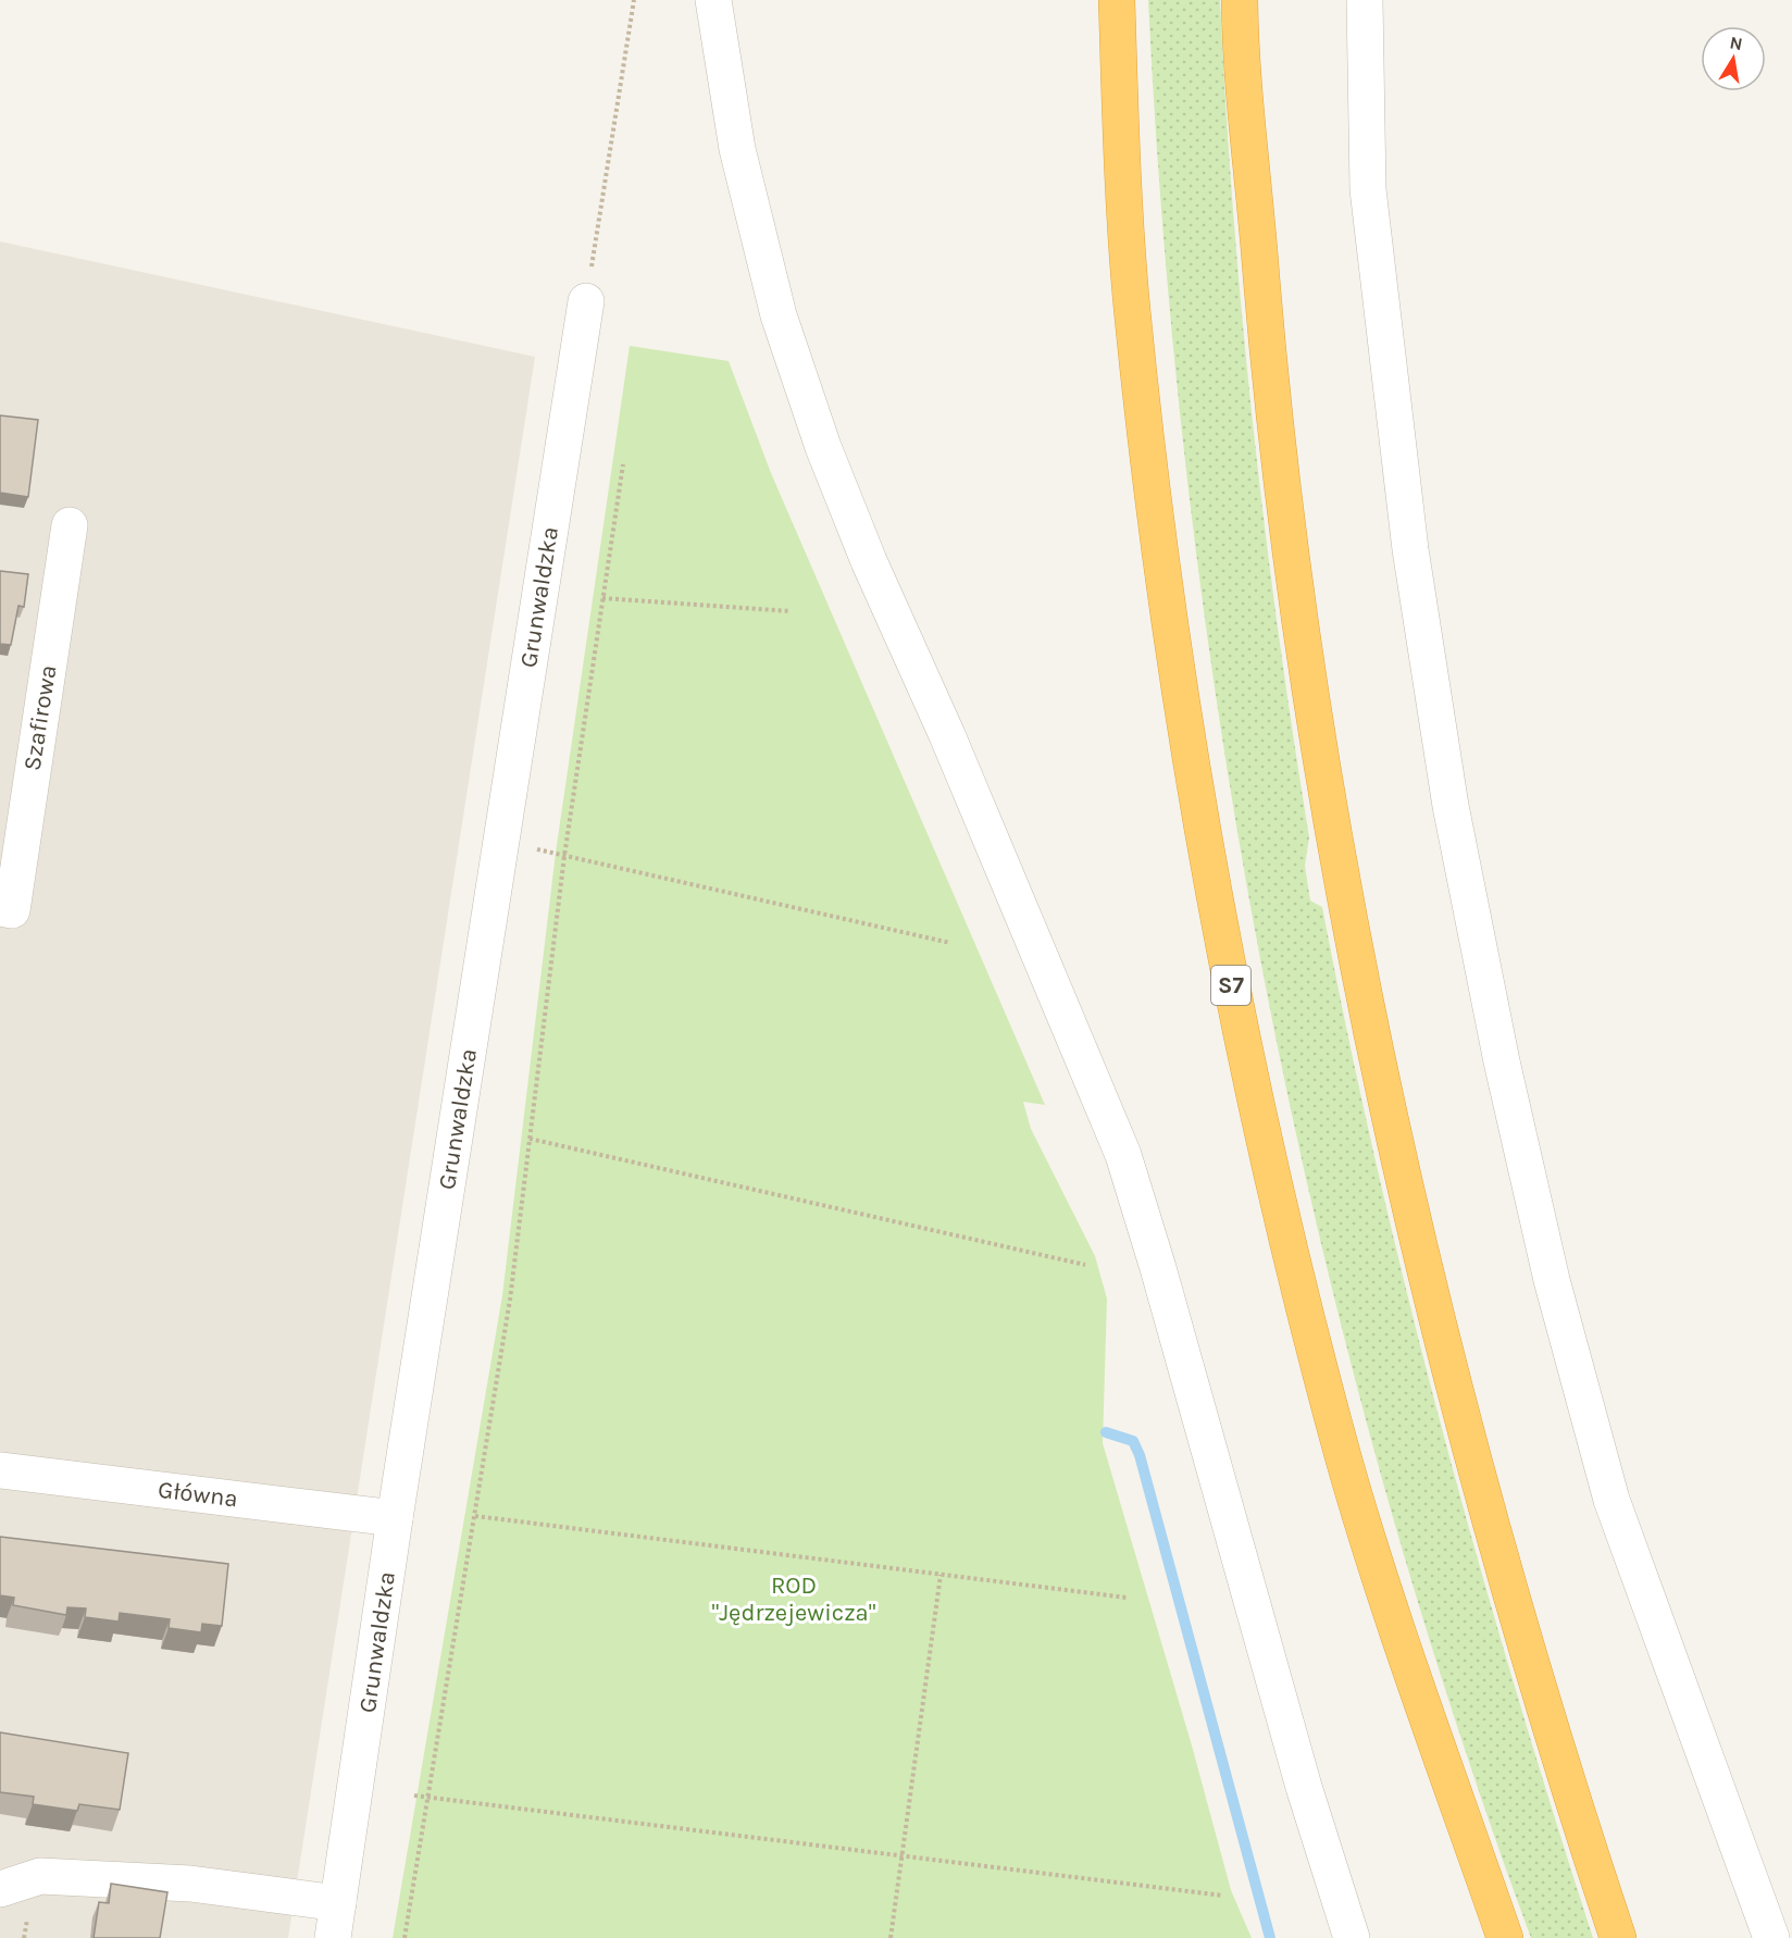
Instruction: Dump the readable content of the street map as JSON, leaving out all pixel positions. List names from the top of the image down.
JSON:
{
  "streets": {
    "highway": ["S7"],
    "street": ["Grunwaldzka", "Szafirowa", "Główna"]
  },
  "crossings": [
    ["Grunwaldzka", "Główna"]
  ],
  "parks": ["ROD \"Jędrzejewicza\""],
  "north": "top"
}
